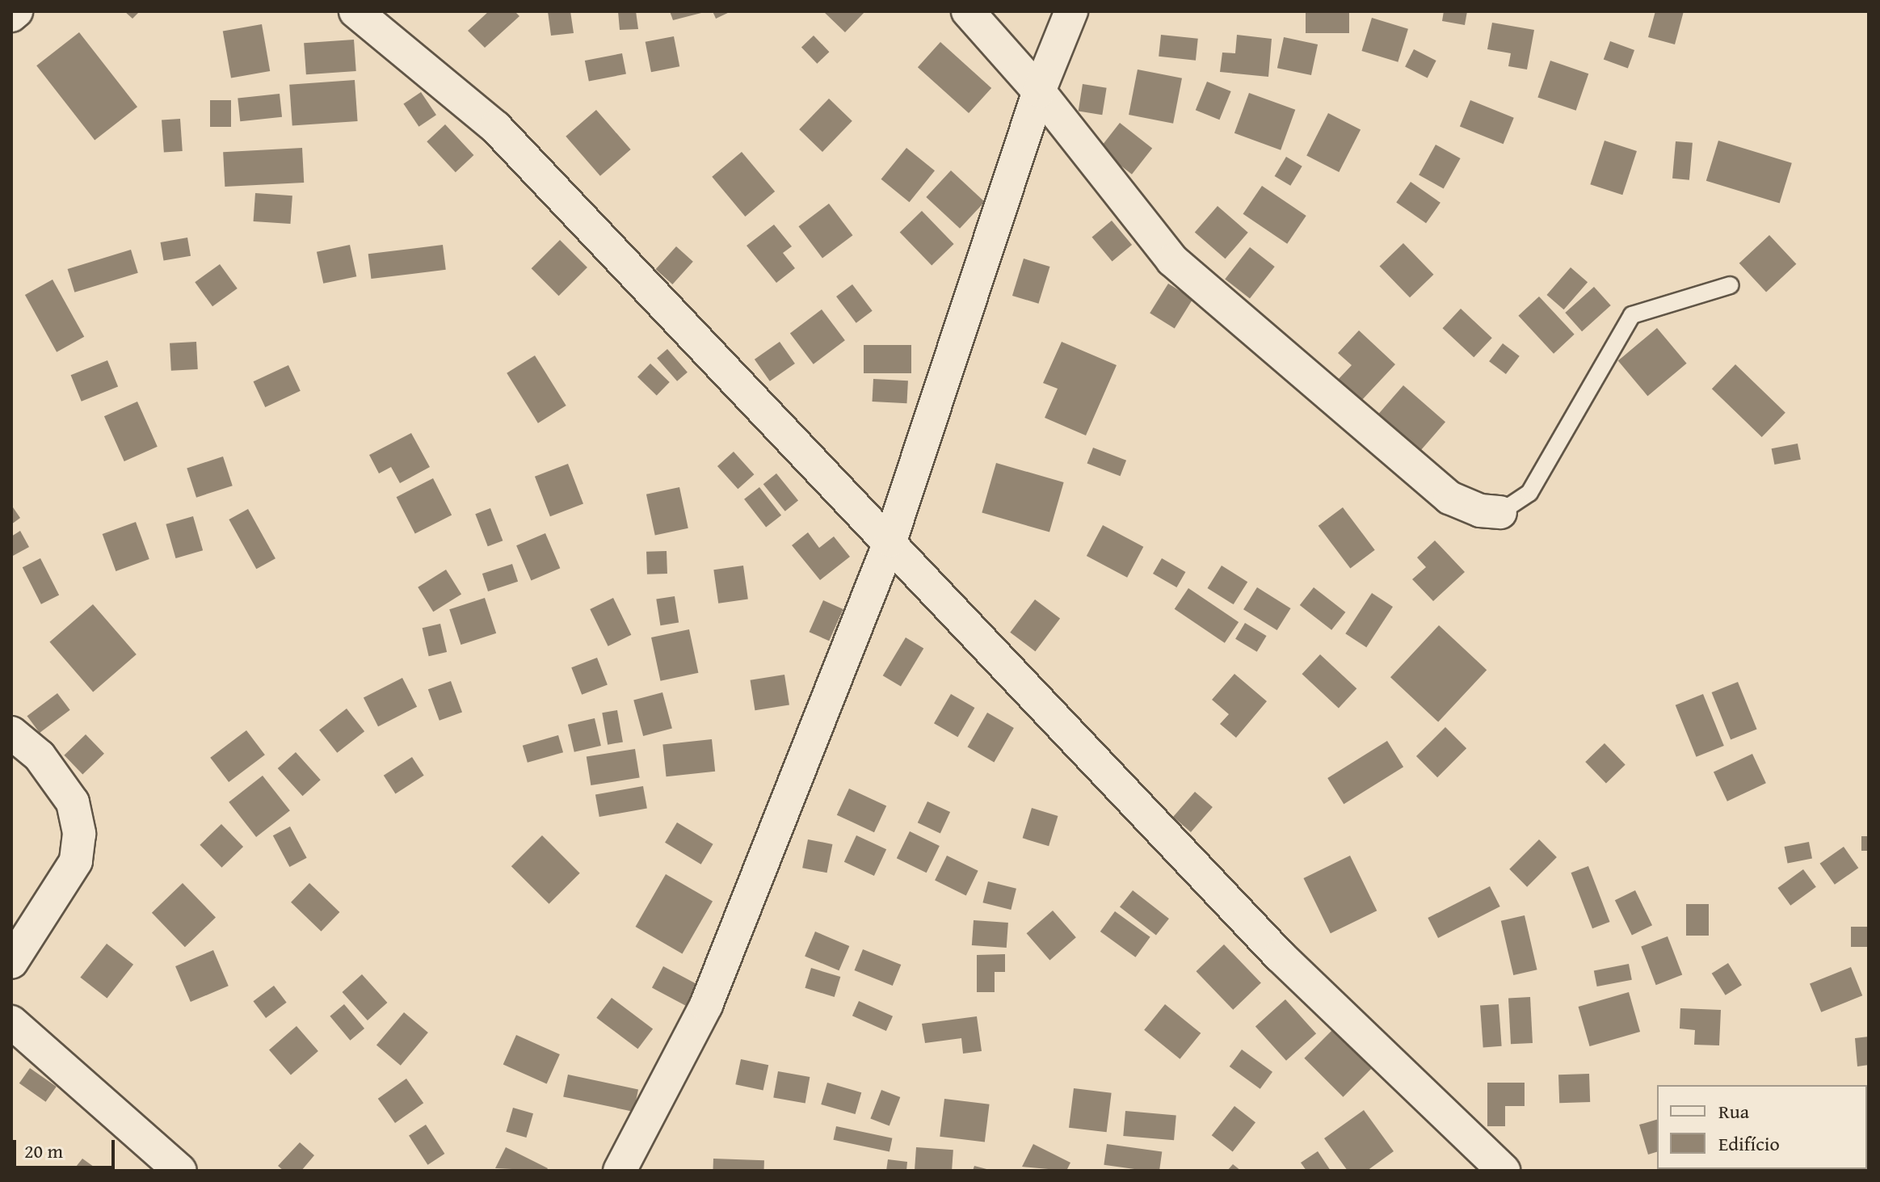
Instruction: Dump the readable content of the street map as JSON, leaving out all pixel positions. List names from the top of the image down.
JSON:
{
  "legend": ["Rua", "Edifício"],
  "scale_bar": "20 m"
}
